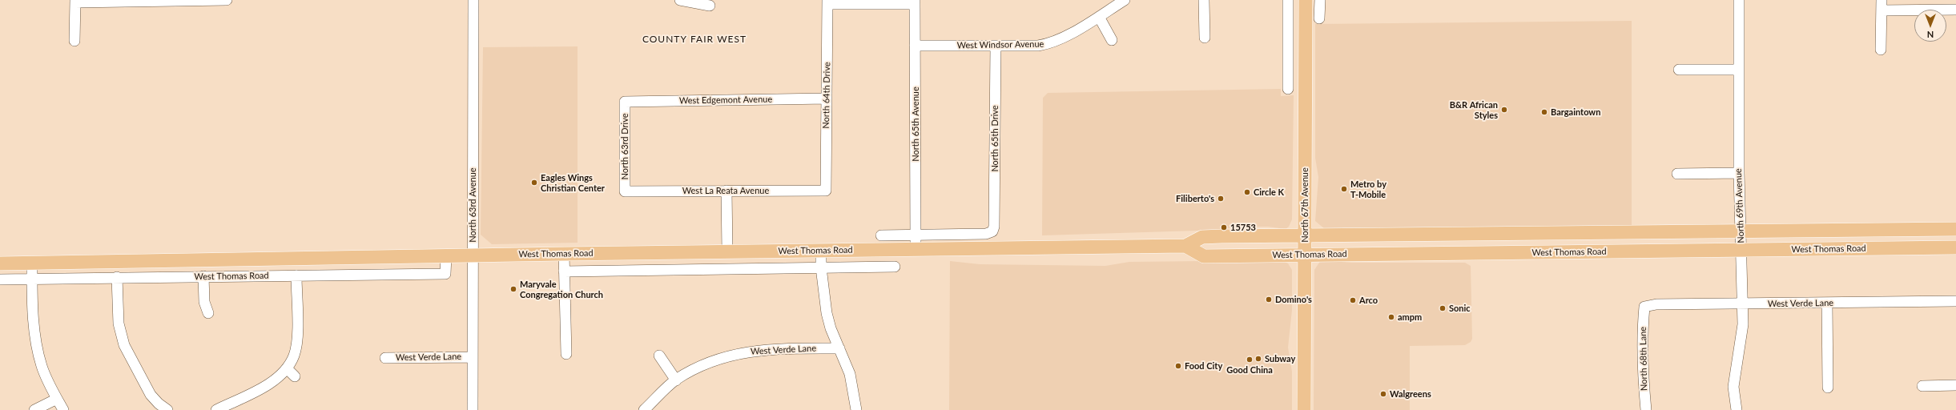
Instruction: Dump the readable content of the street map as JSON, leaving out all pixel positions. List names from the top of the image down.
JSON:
{
  "streets": {
    "main road": ["North 67th Avenue", "West Thomas Road"],
    "street": [
      "West Windsor Avenue",
      "North 64th Drive",
      "West Edgemont Avenue",
      "North 65th Avenue",
      "North 65th Drive",
      "North 63rd Drive",
      "West La Reata Avenue",
      "North 63rd Avenue",
      "North 69th Avenue",
      "West Verde Lane",
      "North 68th Lane"
    ]
  },
  "crossings": [
    ["West Windsor Avenue", "North 65th Avenue"],
    ["West Windsor Avenue", "North 65th Drive"],
    ["North 64th Drive", "West Edgemont Avenue"],
    ["North 64th Drive", "West La Reata Avenue"],
    ["West Edgemont Avenue", "North 63rd Drive"],
    ["North 65th Avenue", "West Thomas Road"],
    ["North 65th Drive", "West Thomas Road"],
    ["North 63rd Drive", "West La Reata Avenue"],
    ["North 63rd Avenue", "West Thomas Road"],
    ["North 63rd Avenue", "West Verde Lane"],
    ["North 67th Avenue", "West Thomas Road"],
    ["North 69th Avenue", "West Thomas Road"],
    ["North 69th Avenue", "West Verde Lane"],
    ["West Verde Lane", "North 68th Lane"]
  ],
  "districts": ["COUNTY FAIR WEST"],
  "places": [
    "B&R African Styles",
    "Bargaintown",
    "Eagles Wings Christian Center",
    "Metro by T-Mobile",
    "Circle K",
    "Filiberto's",
    "15753",
    "Maryvale Congregation Church",
    "Domino's",
    "Arco",
    "Sonic",
    "ampm",
    "Subway",
    "Good China",
    "Food City",
    "Walgreens"
  ],
  "north": "bottom"
}
